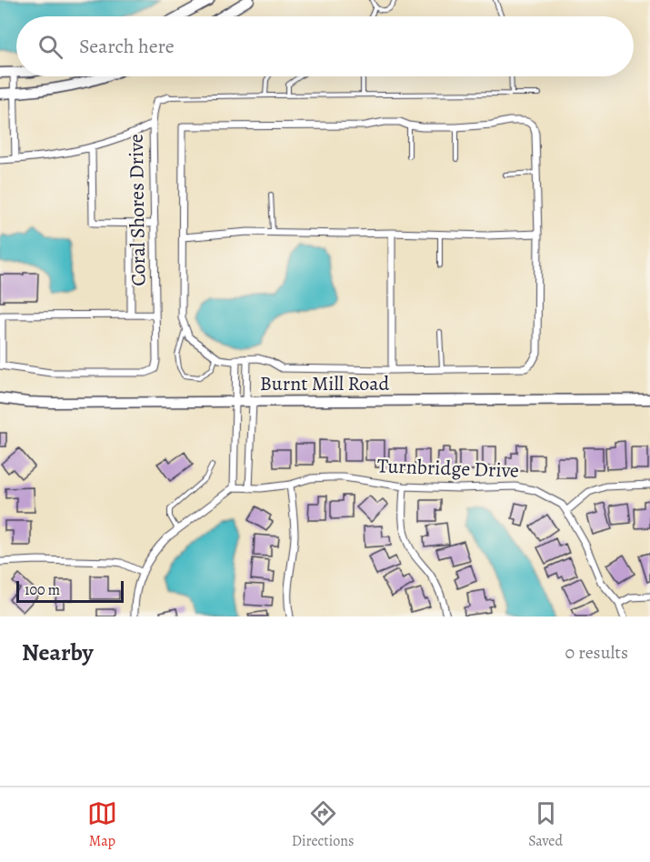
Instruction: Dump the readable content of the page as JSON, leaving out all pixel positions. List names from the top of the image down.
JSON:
{
  "streets": {
    "street": ["Coral Shores Drive", "Burnt Mill Road", "Turnbridge Drive"]
  },
  "scale_bar": "100 m",
  "page": {
    "search": "Search here",
    "scale": "100 m",
    "heading": ["Nearby", "0 results"],
    "nav": ["Map", "Directions", "Saved"]
  }
}
